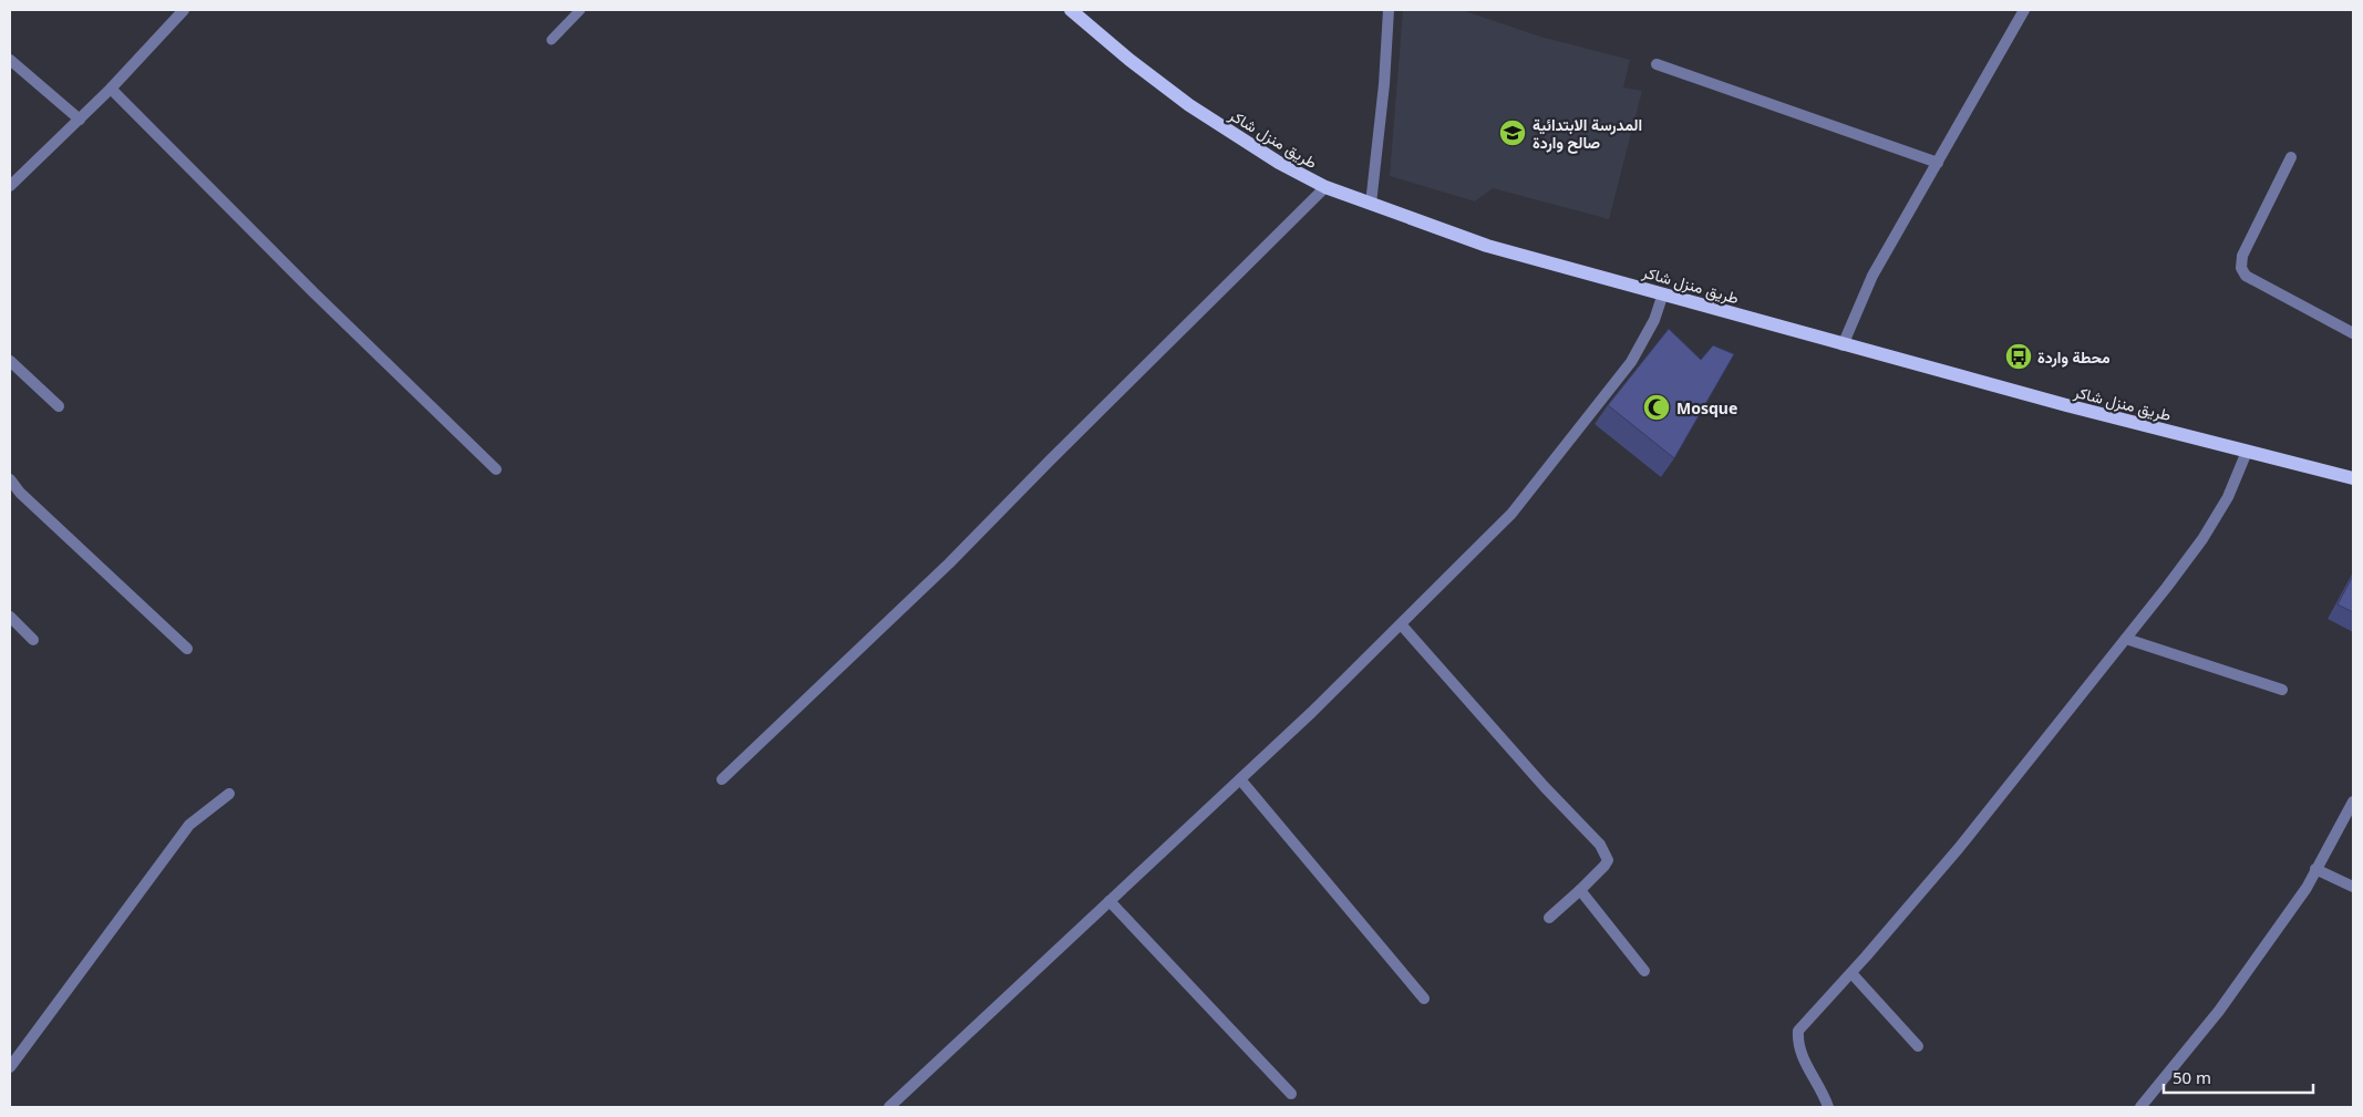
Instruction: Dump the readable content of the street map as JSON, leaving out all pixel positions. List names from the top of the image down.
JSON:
{
  "streets": {
    "main road": ["طريق منزل شاكر"]
  },
  "places": {
    "school or university": ["المدرسة الابتدائية صالح واردة"],
    "bus stop": ["محطة واردة"],
    "mosque": ["Mosque"]
  },
  "scale_bar": "50 m"
}
